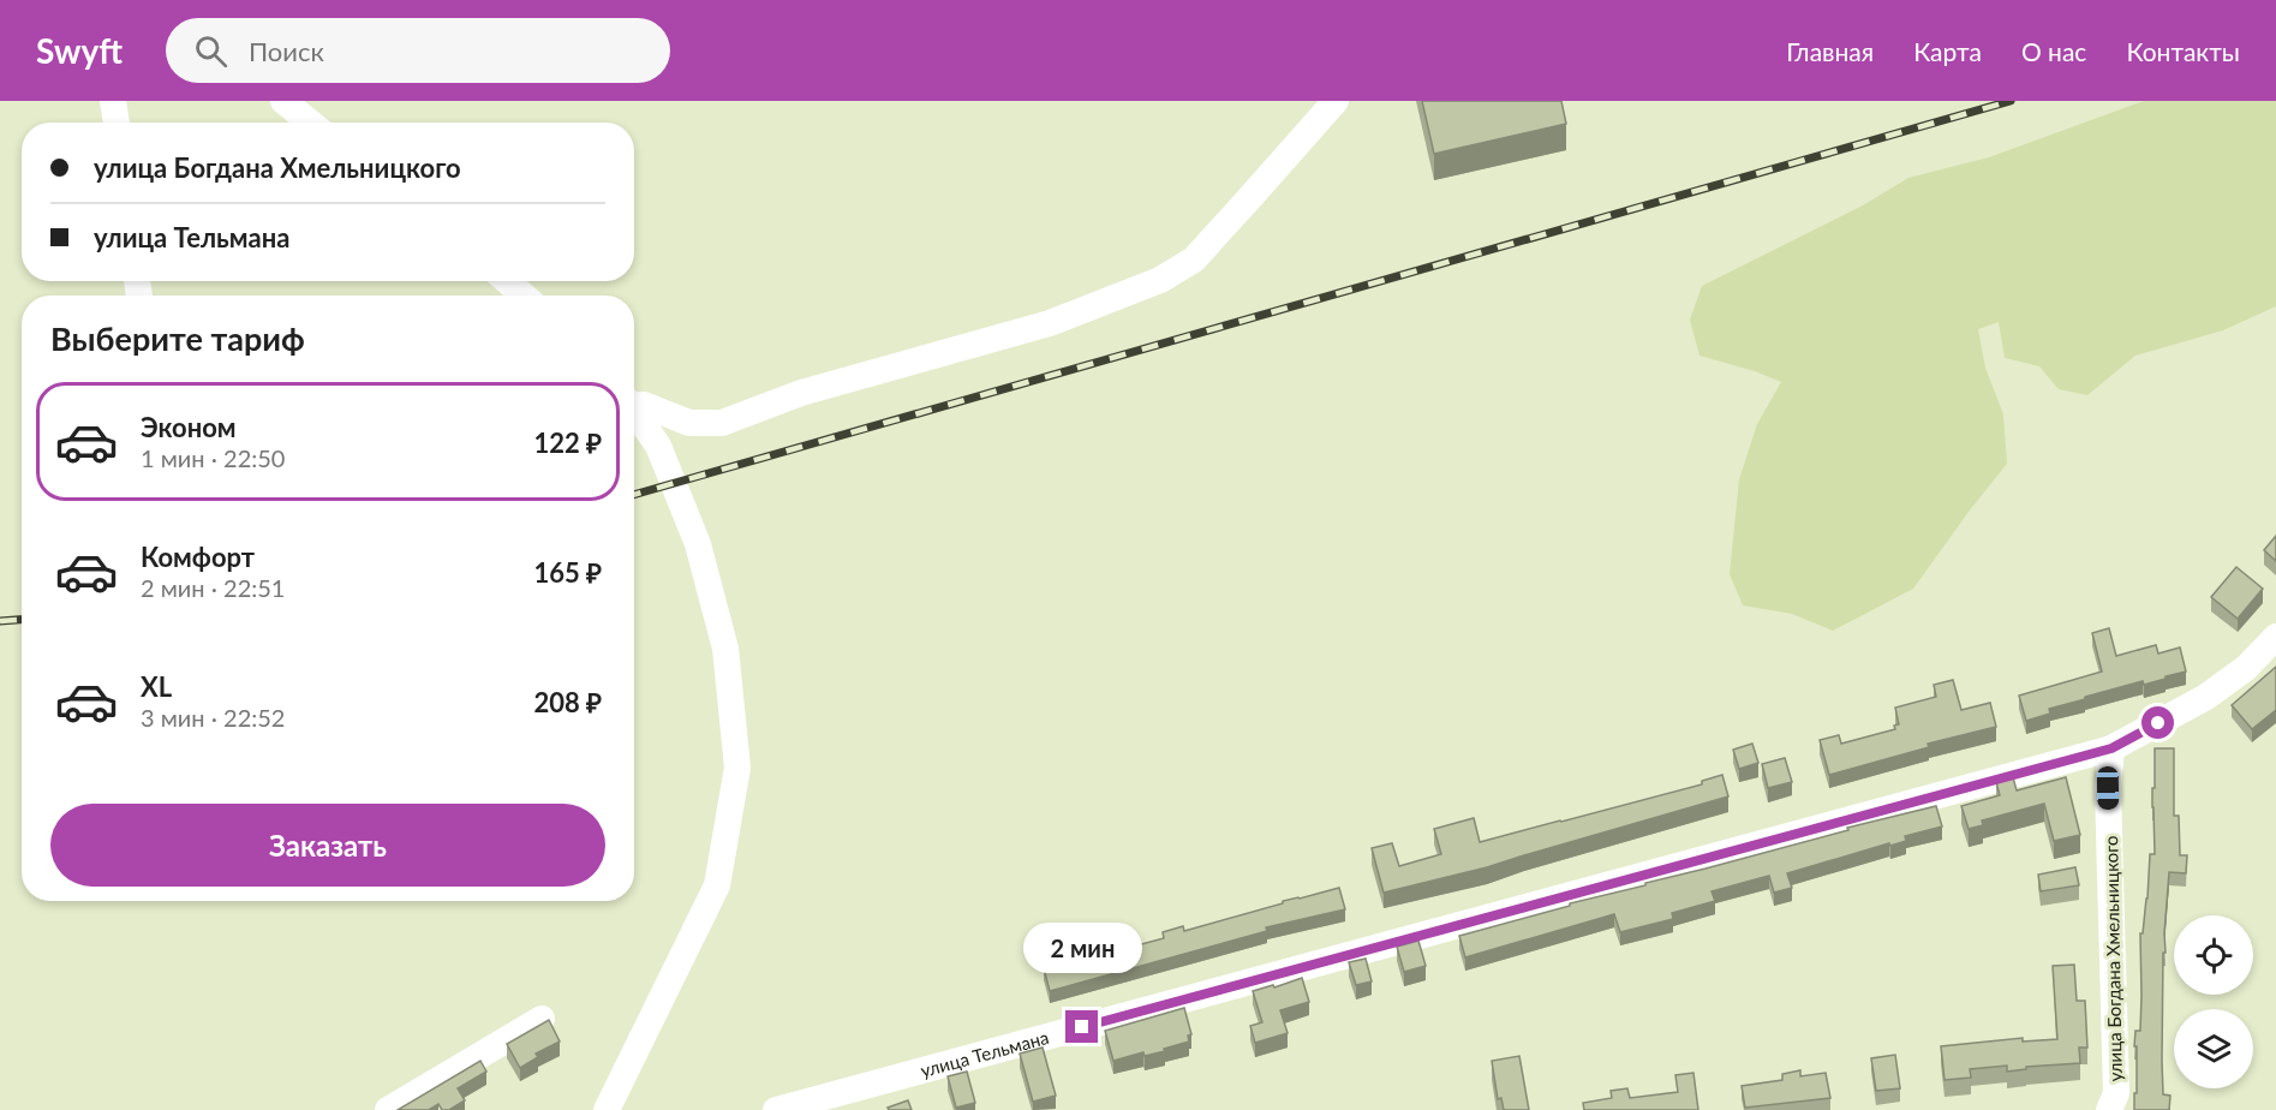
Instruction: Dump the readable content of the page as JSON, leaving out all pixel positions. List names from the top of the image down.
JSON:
{
  "streets": {
    "street": ["улица Богдана Хмельницкого", "улица Тельмана"]
  },
  "crossings": [
    ["улица Богдана Хмельницкого", "улица Тельмана"]
  ],
  "page": {
    "header": "Swyft",
    "search": "Поиск",
    "nav": [
      "Главная",
      "Карта",
      "О нас",
      "Контакты"
    ],
    "banner": ["улица Богдана Хмельницкого", "улица Тельмана"],
    "heading": "Выберите тариф",
    "list": [
      {
        "name": "Эконом",
        "note": "1 мин · 22:50",
        "value": "122 ₽"
      },
      {
        "name": "Комфорт",
        "note": "2 мин · 22:51",
        "value": "165 ₽"
      },
      {
        "name": "XL",
        "note": "3 мин · 22:52",
        "value": "208 ₽"
      }
    ],
    "buttons": "Заказать",
    "bubble": "2 мин"
  }
}
